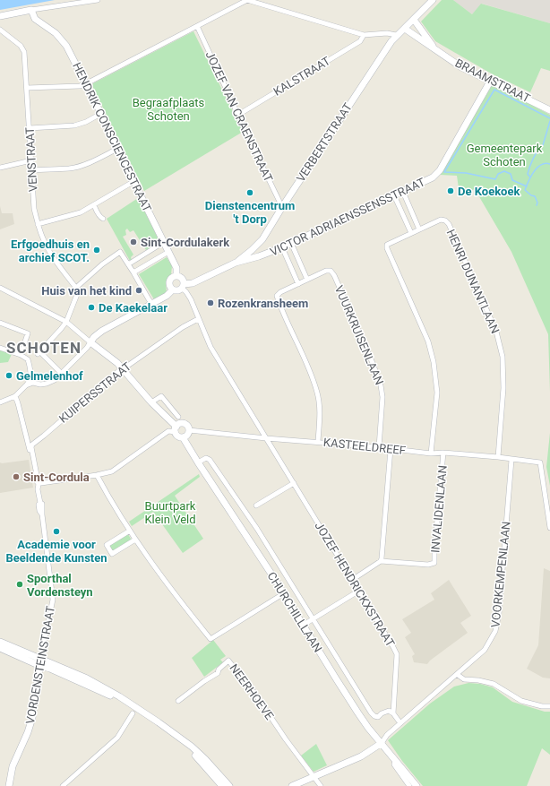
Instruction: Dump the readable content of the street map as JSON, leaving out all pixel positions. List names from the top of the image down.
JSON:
{
  "streets": {
    "street": [
      "KALSTRAAT",
      "BRAAMSTRAAT",
      "JOZEF VAN CRAENSTRAAT",
      "HENDRIK CONSCIENCESTRAAT",
      "VERBERTSTRAAT",
      "VENSTRAAT",
      "VICTOR ADRIAENSSENSSTRAAT",
      "HENRI DUNANTLAAN",
      "VUURKRUISENLAAN",
      "KUIPERSSTRAAT",
      "KASTEELDREEF",
      "INVALIDENLAAN",
      "VOORKEMPENLAAN",
      "JOZEF HENDRICKXSTRAAT",
      "CHURCHILLLAAN",
      "VORDENSTEINSTRAAT",
      "NEERHOEVE"
    ]
  },
  "crossings": [
    ["KALSTRAAT", "JOZEF VAN CRAENSTRAAT"],
    ["BRAAMSTRAAT", "VERBERTSTRAAT"],
    ["BRAAMSTRAAT", "VICTOR ADRIAENSSENSSTRAAT"],
    ["JOZEF VAN CRAENSTRAAT", "VERBERTSTRAAT"],
    ["HENDRIK CONSCIENCESTRAAT", "VERBERTSTRAAT"],
    ["HENDRIK CONSCIENCESTRAAT", "JOZEF HENDRICKXSTRAAT"],
    ["VERBERTSTRAAT", "VICTOR ADRIAENSSENSSTRAAT"],
    ["VERBERTSTRAAT", "JOZEF HENDRICKXSTRAAT"],
    ["HENRI DUNANTLAAN", "KASTEELDREEF"],
    ["VUURKRUISENLAAN", "KASTEELDREEF"],
    ["KUIPERSSTRAAT", "JOZEF HENDRICKXSTRAAT"],
    ["KASTEELDREEF", "INVALIDENLAAN"],
    ["KASTEELDREEF", "VOORKEMPENLAAN"],
    ["KASTEELDREEF", "JOZEF HENDRICKXSTRAAT"],
    ["KASTEELDREEF", "CHURCHILLLAAN"],
    ["VOORKEMPENLAAN", "CHURCHILLLAAN"],
    ["JOZEF HENDRICKXSTRAAT", "CHURCHILLLAAN"]
  ],
  "districts": ["SCHOTEN"],
  "parks": ["Begraafplaats Schoten", "Gemeentepark Schoten", "Buurtpark Klein Veld"],
  "places": [
    "De Koekoek",
    "Dienstencentrum 't Dorp",
    "Sint-Cordulakerk",
    "Erfgoedhuis en archief SCOT.",
    "Huis van het kind",
    "Rozenkransheem",
    "De Kaekelaar",
    "Gelmelenhof",
    "Sint-Cordula",
    "Academie voor Beeldende Kunsten",
    "Sporthal Vordensteyn"
  ]
}
